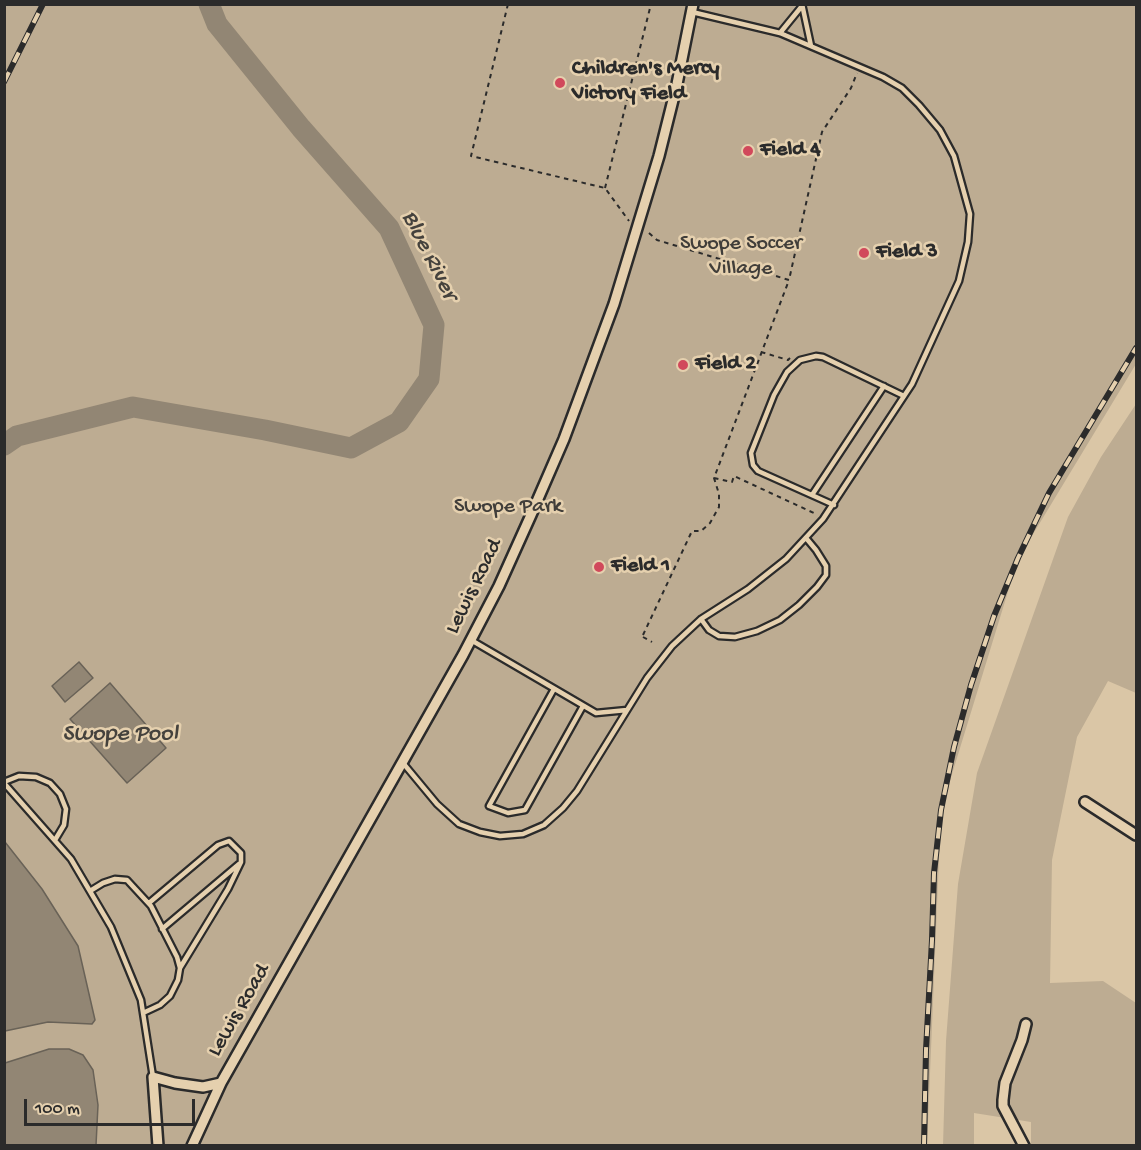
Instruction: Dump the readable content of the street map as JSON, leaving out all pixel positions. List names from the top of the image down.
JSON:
{
  "streets": {
    "street": ["Lewis Road"]
  },
  "water": ["Blue River", "Swope Pool"],
  "parks": ["Swope Soccer Village", "Swope Park"],
  "places": [
    "Children's Mercy Victory Field",
    "Field 4",
    "Field 3",
    "Field 2",
    "Field 1"
  ],
  "scale_bar": "100 m"
}
